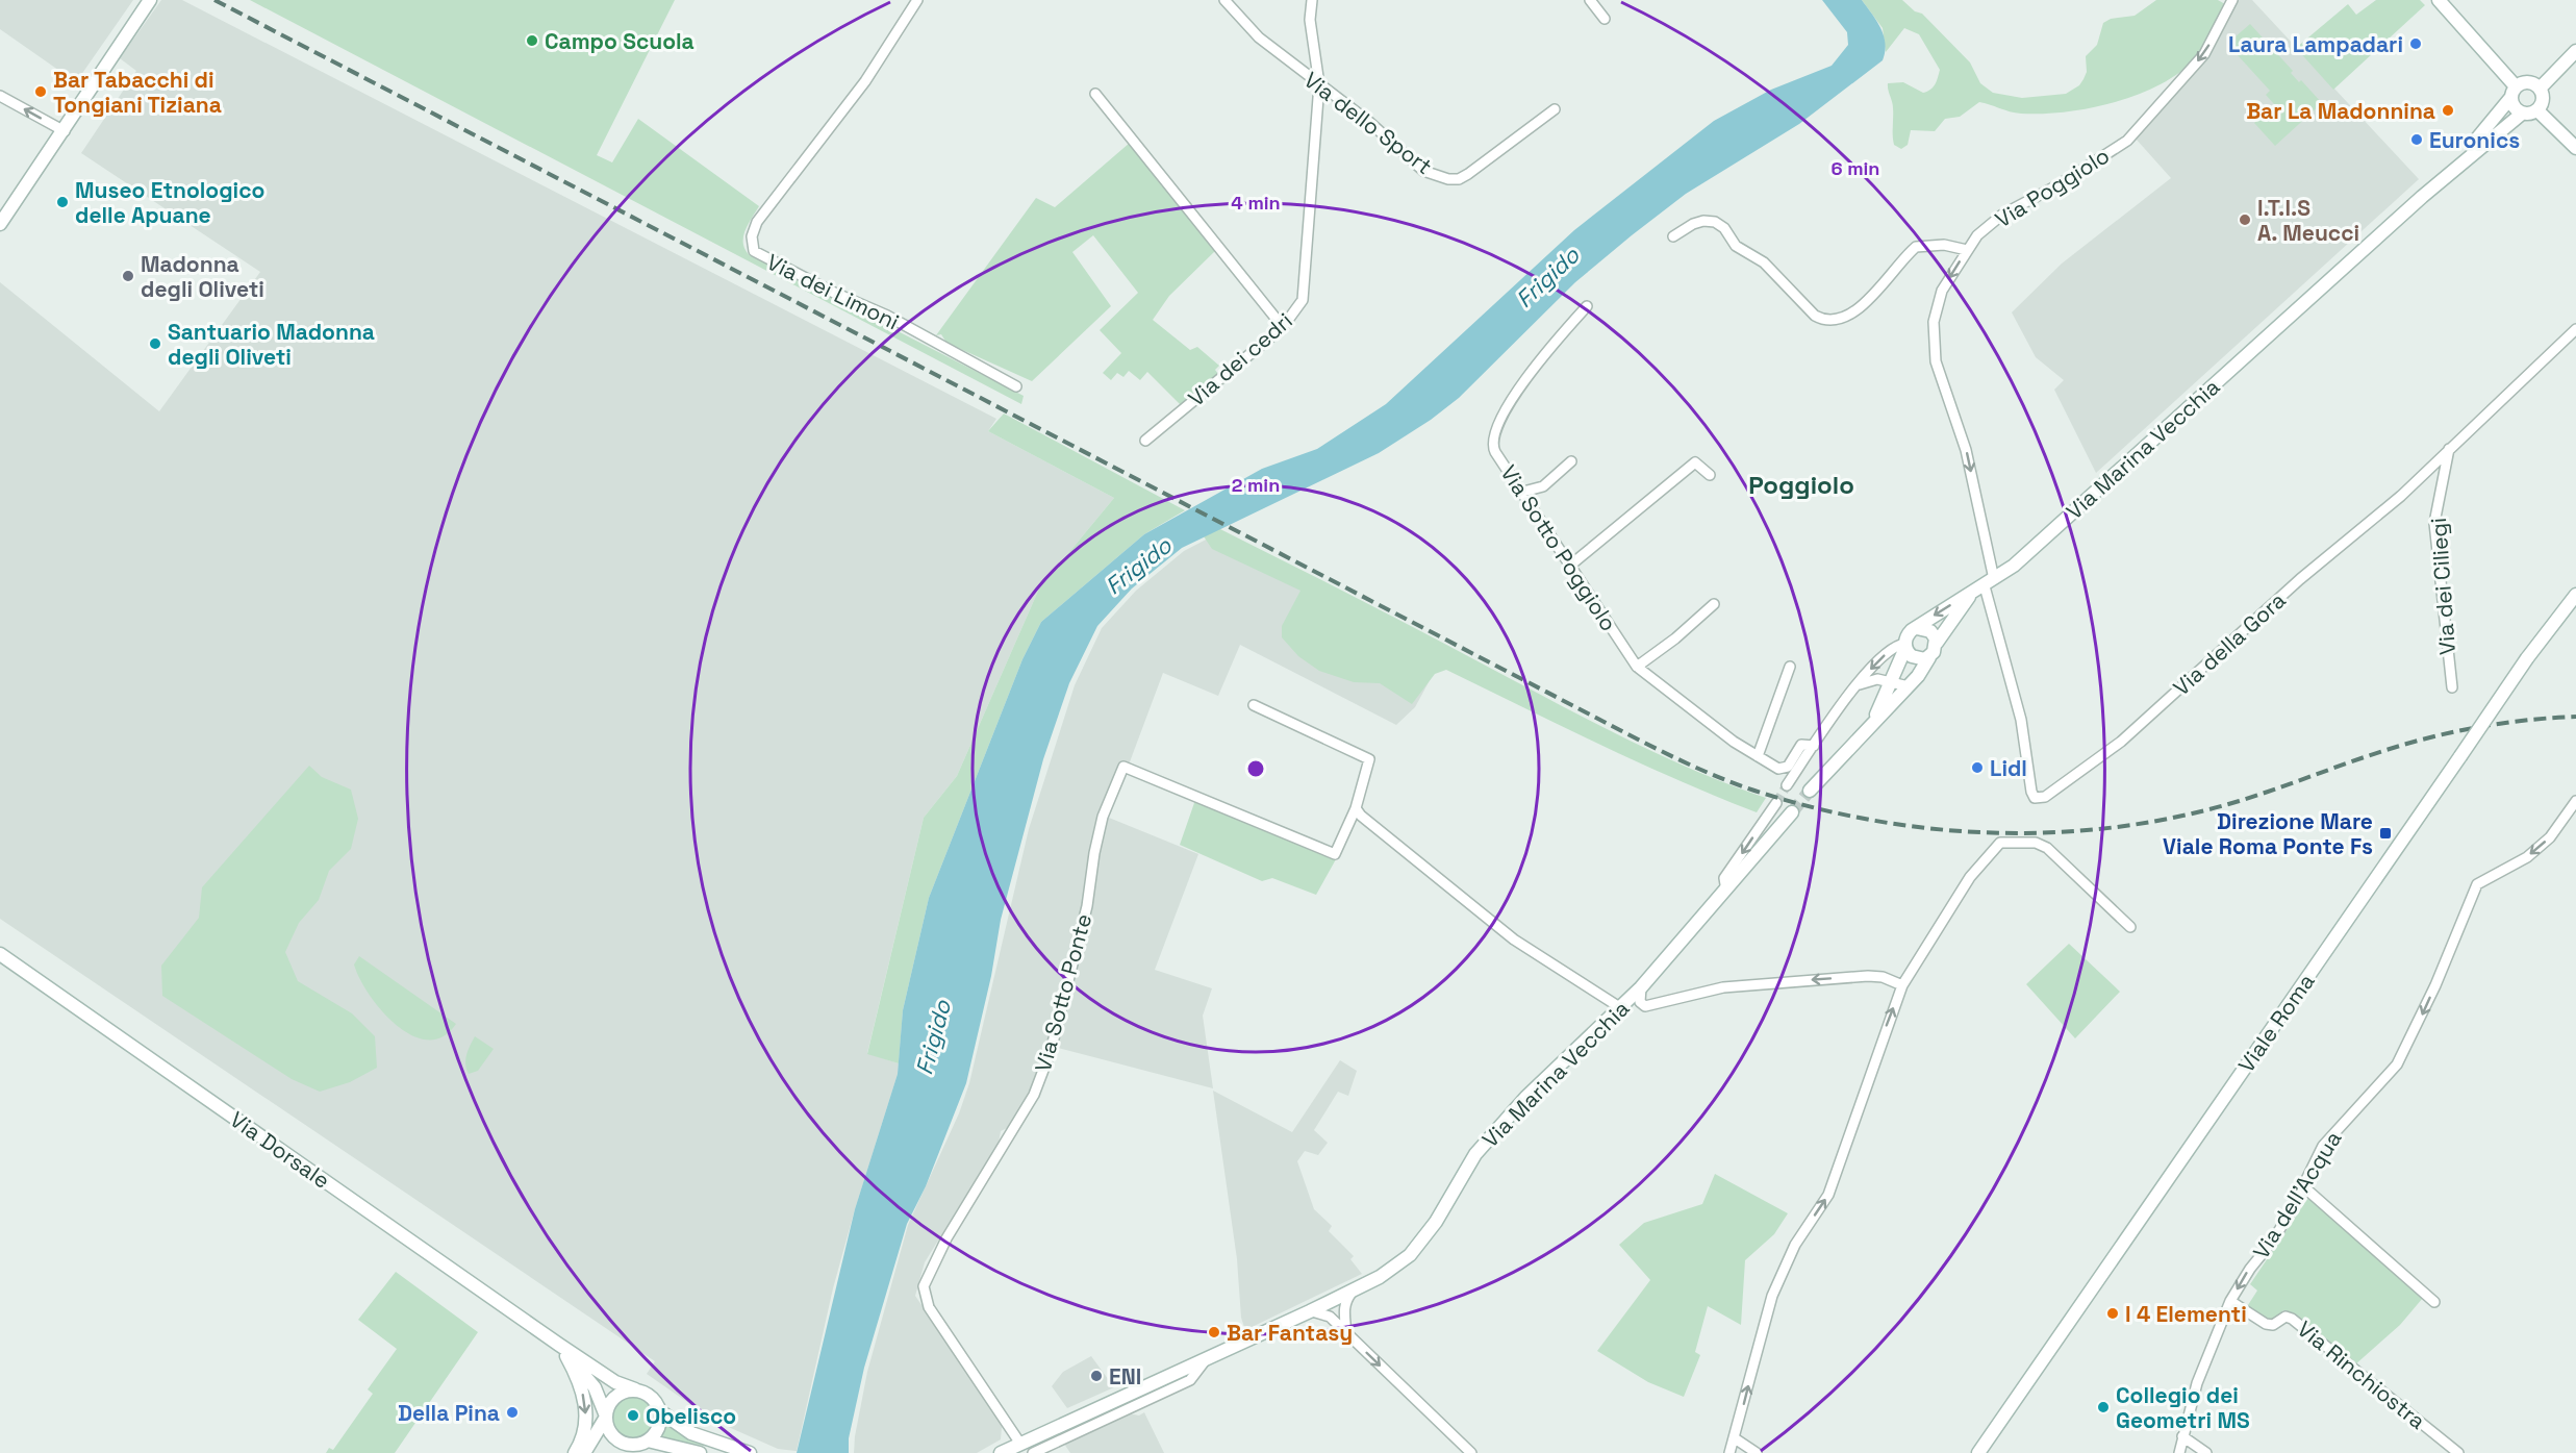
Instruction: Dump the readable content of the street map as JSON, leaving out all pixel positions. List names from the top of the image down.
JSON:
{
  "streets": {
    "main road": ["Via Marina Vecchia", "Viale Roma", "Via Dorsale"],
    "street": [
      "Via dello Sport",
      "Via Poggiolo",
      "Via dei Limoni",
      "Via dei cedri",
      "Via Sotto Poggiolo",
      "Via dei Ciliegi",
      "Via della Gora",
      "Via Sotto Ponte",
      "Via dell'Acqua",
      "Via Rinchiostra"
    ]
  },
  "crossings": [
    ["Via dello Sport", "Via dei cedri"],
    ["Via Poggiolo", "Via Marina Vecchia"],
    ["Via Poggiolo", "Via della Gora"],
    ["Via Marina Vecchia", "Via Sotto Poggiolo"],
    ["Via Marina Vecchia", "Via della Gora"],
    ["Via Marina Vecchia", "Via Sotto Ponte"],
    ["Via dei Ciliegi", "Via della Gora"],
    ["Via dell'Acqua", "Via Rinchiostra"]
  ],
  "one_way": ["Via Poggiolo", "Via dell'Acqua"],
  "districts": ["Poggiolo"],
  "water": ["Frigido"],
  "places": {
    "other": [
      "Campo Scuola",
      "Laura Lampadari",
      "Bar Tabacchi di Tongiani Tiziana",
      "Bar La Madonnina",
      "Euronics",
      "Museo Etnologico delle Apuane",
      "I.T.I.S A. Meucci",
      "Madonna degli Oliveti",
      "Santuario Madonna degli Oliveti",
      "Lidl",
      "I 4 Elementi",
      "Bar Fantasy",
      "ENI",
      "Collegio dei Geometri MS",
      "Della Pina",
      "Obelisco"
    ],
    "transit": ["Direzione Mare Viale Roma Ponte Fs"]
  },
  "rings": ["6 min", "4 min", "2 min"]
}
